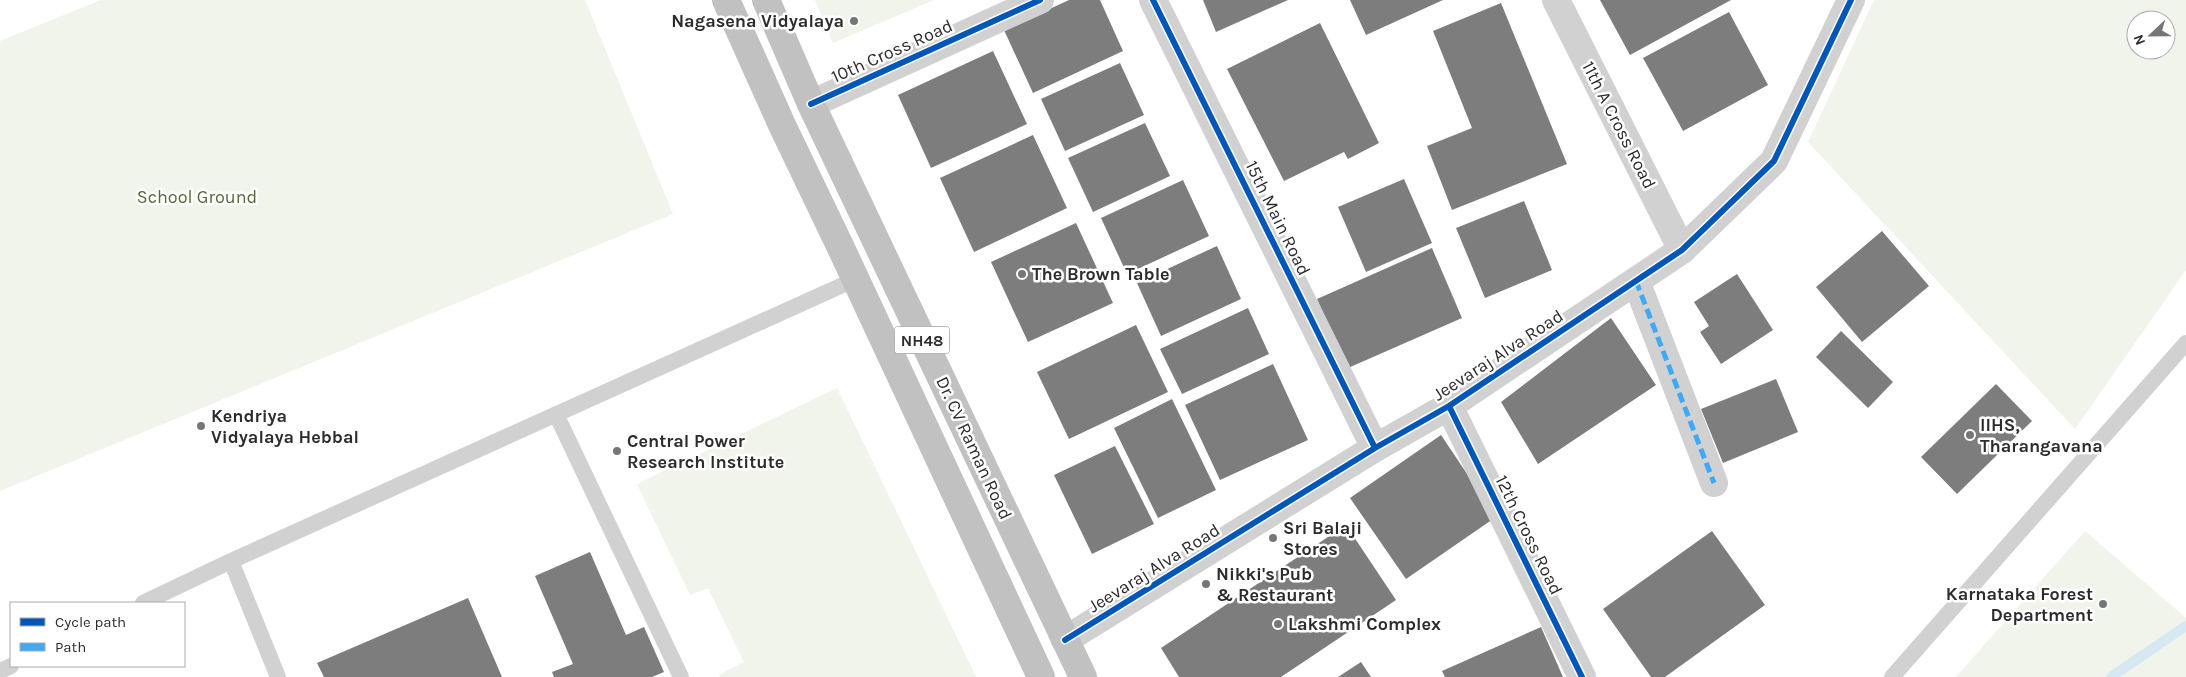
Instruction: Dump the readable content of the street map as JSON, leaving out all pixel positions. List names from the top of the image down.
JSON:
{
  "streets": {
    "highway": ["NH48", "Dr. CV Raman Road"],
    "street": [
      "10th Cross Road",
      "11th A Cross Road",
      "15th Main Road",
      "Jeevaraj Alva Road",
      "12th Cross Road"
    ]
  },
  "crossings": [
    ["10th Cross Road", "Dr. CV Raman Road"],
    ["11th A Cross Road", "Jeevaraj Alva Road"],
    ["15th Main Road", "Jeevaraj Alva Road"],
    ["Jeevaraj Alva Road", "Dr. CV Raman Road"],
    ["Jeevaraj Alva Road", "12th Cross Road"]
  ],
  "parks": ["School Ground"],
  "places": [
    "Nagasena Vidyalaya",
    "The Brown Table",
    "Kendriya Vidyalaya Hebbal",
    "IIHS, Tharangavana",
    "Central Power Research Institute",
    "Sri Balaji Stores",
    "Nikki's Pub & Restaurant",
    "Karnataka Forest Department",
    "Lakshmi Complex"
  ],
  "legend": ["Cycle path", "Path"],
  "north": "left"
}
